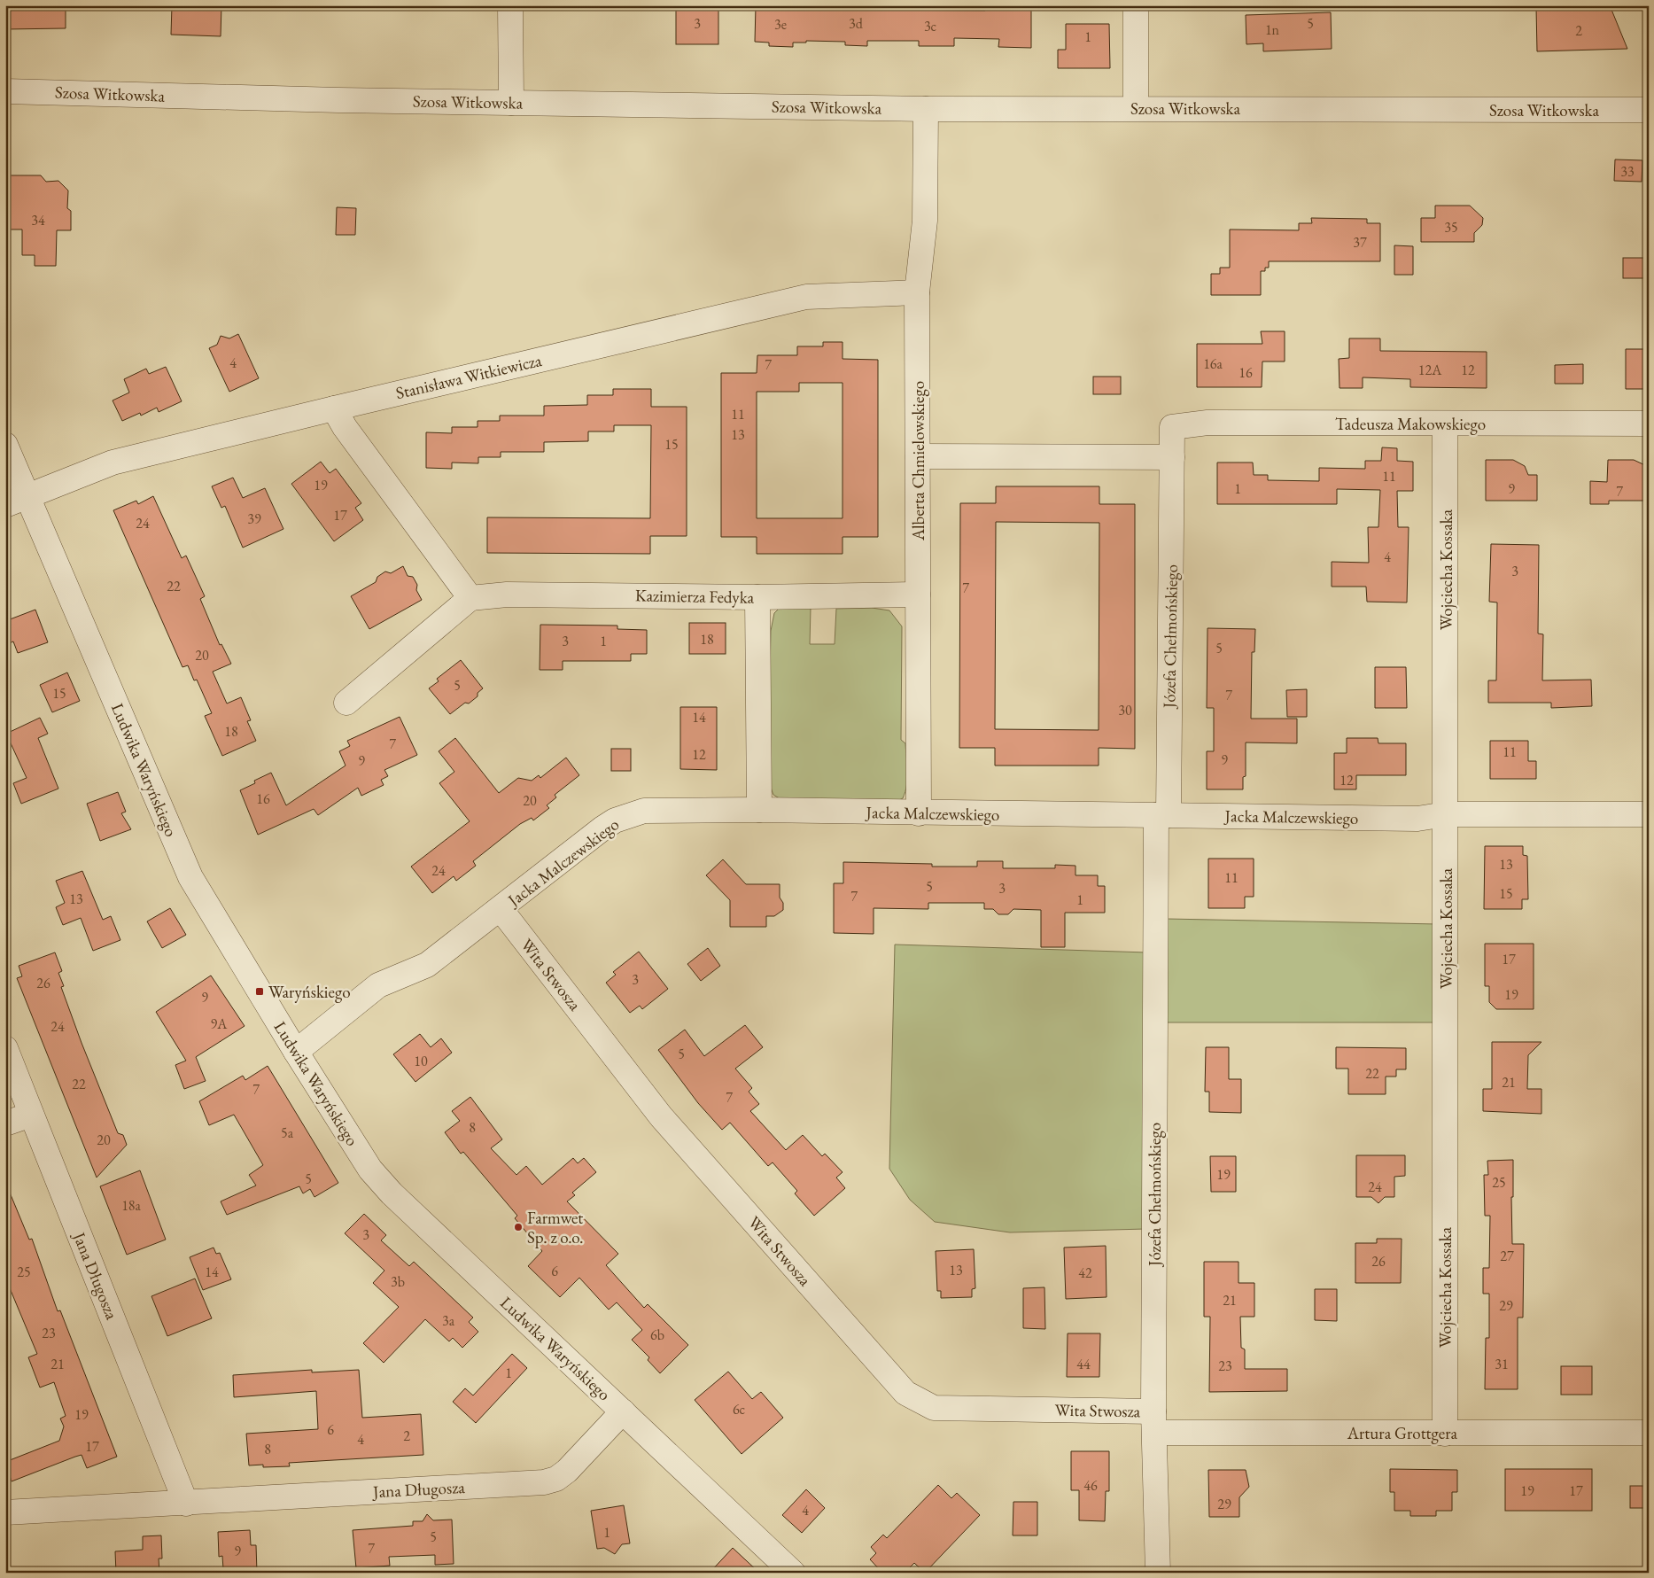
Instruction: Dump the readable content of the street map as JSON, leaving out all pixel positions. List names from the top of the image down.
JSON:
{
  "streets": {
    "street": [
      "Szosa Witkowska",
      "Stanisława Witkiewicza",
      "Tadeusza Makowskiego",
      "Alberta Chmielowskiego",
      "Wojciecha Kossaka",
      "Kazimierza Fedyka",
      "Józefa Chełmońskiego",
      "Ludwika Waryńskiego",
      "Jacka Malczewskiego",
      "Wita Stwosza",
      "Jana Długosza",
      "Artura Grottgera"
    ]
  },
  "crossings": [
    ["Szosa Witkowska", "Alberta Chmielowskiego"],
    ["Stanisława Witkiewicza", "Alberta Chmielowskiego"],
    ["Stanisława Witkiewicza", "Ludwika Waryńskiego"],
    ["Tadeusza Makowskiego", "Wojciecha Kossaka"],
    ["Tadeusza Makowskiego", "Józefa Chełmońskiego"],
    ["Alberta Chmielowskiego", "Kazimierza Fedyka"],
    ["Alberta Chmielowskiego", "Jacka Malczewskiego"],
    ["Wojciecha Kossaka", "Jacka Malczewskiego"],
    ["Wojciecha Kossaka", "Artura Grottgera"],
    ["Józefa Chełmońskiego", "Jacka Malczewskiego"],
    ["Józefa Chełmońskiego", "Wita Stwosza"],
    ["Józefa Chełmońskiego", "Artura Grottgera"],
    ["Ludwika Waryńskiego", "Jacka Malczewskiego"],
    ["Ludwika Waryńskiego", "Jana Długosza"],
    ["Jacka Malczewskiego", "Wita Stwosza"],
    ["Wita Stwosza", "Artura Grottgera"]
  ],
  "places": {
    "transit": ["Waryńskiego"],
    "other": ["Farmwet Sp. z o.o."]
  },
  "house_numbers": [
    "3",
    "3d",
    "5",
    "3e",
    "3c",
    "1n",
    "2",
    "1",
    "33",
    "34",
    "35",
    "37",
    "4",
    "16a",
    "7",
    "12A",
    "12",
    "16",
    "11",
    "13",
    "15",
    "11",
    "19",
    "1",
    "9",
    "7",
    "17",
    "39",
    "24",
    "4",
    "3",
    "22",
    "7",
    "18",
    "3",
    "1",
    "5",
    "20",
    "5",
    "15",
    "7",
    "30",
    "14",
    "18",
    "7",
    "11",
    "12",
    "9",
    "9",
    "12",
    "16",
    "20",
    "13",
    "24",
    "11",
    "5",
    "3",
    "15",
    "7",
    "13",
    "1",
    "17",
    "3",
    "26",
    "19",
    "9",
    "9A",
    "24",
    "5",
    "10",
    "22",
    "21",
    "22",
    "7",
    "7",
    "8",
    "5a",
    "20",
    "19",
    "5",
    "25",
    "24",
    "18a",
    "3",
    "27",
    "26",
    "13",
    "6",
    "25",
    "14",
    "42",
    "3b",
    "21",
    "29",
    "3a",
    "23",
    "6b",
    "21",
    "44",
    "31",
    "23",
    "1",
    "6c",
    "19",
    "6",
    "2",
    "4",
    "17",
    "8",
    "46",
    "19",
    "17",
    "29",
    "4",
    "1",
    "5",
    "7",
    "9"
  ]
}
